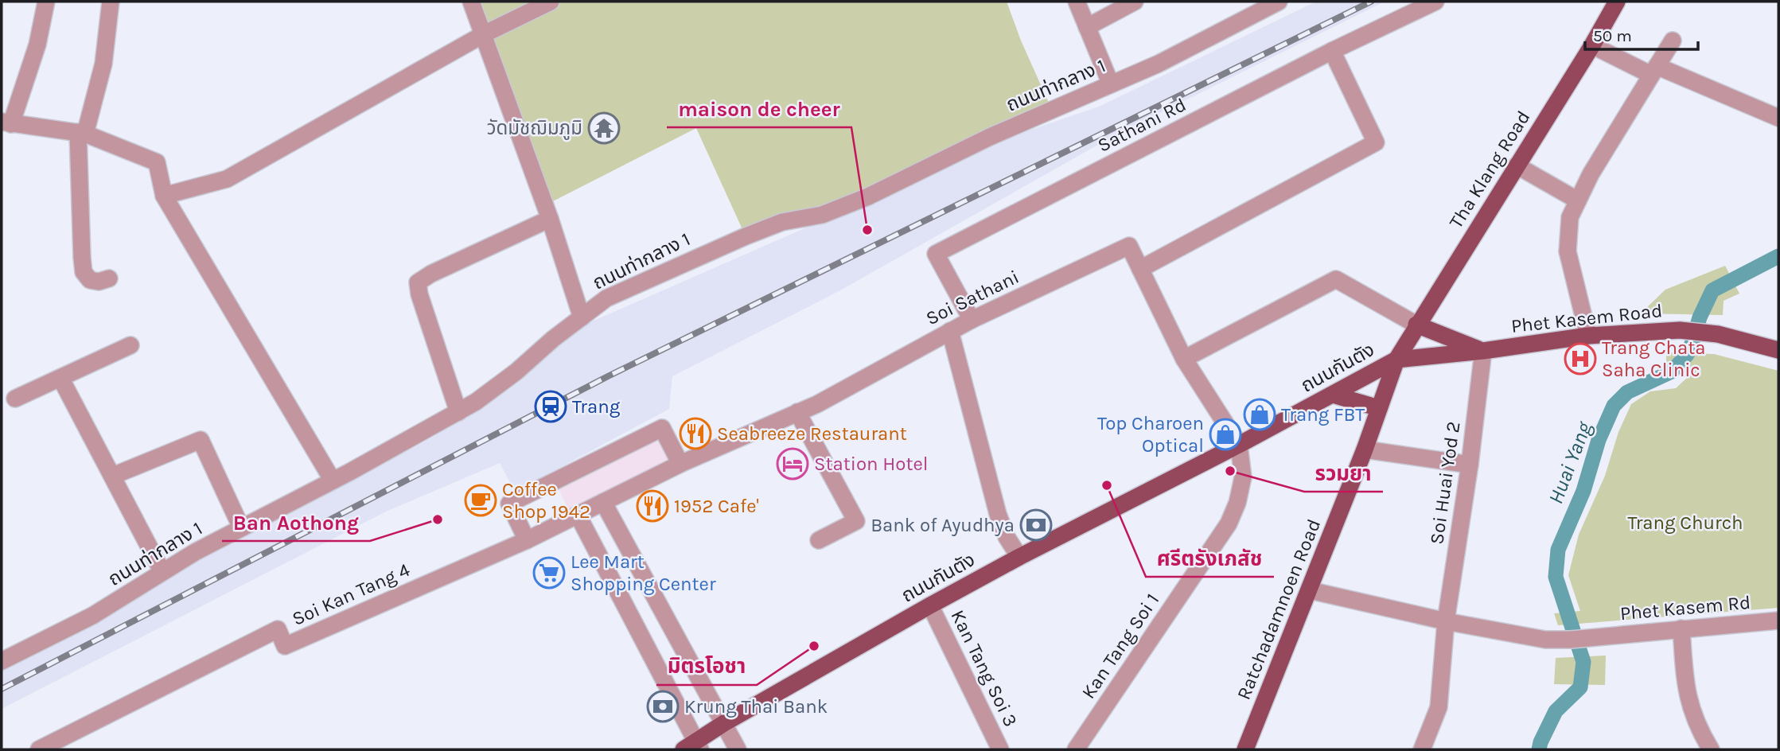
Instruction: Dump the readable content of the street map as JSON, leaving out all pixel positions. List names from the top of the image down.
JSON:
{
  "streets": {
    "main road": [
      "Tha Klang Road",
      "Phet Kasem Road",
      "ถนนกันตัง",
      "Ratchadamnoen Road"
    ],
    "street": [
      "ถนนท่ากลาง 1",
      "Sathani Rd",
      "Soi Sathani",
      "Soi Huai Yod 2",
      "Soi Kan Tang 4",
      "Phet Kasem Rd",
      "Kan Tang Soi 1",
      "Kan Tang Soi 3"
    ]
  },
  "crossings": [
    ["Sathani Rd", "Soi Sathani"],
    ["Tha Klang Road", "Phet Kasem Road"],
    ["Tha Klang Road", "ถนนกันตัง"],
    ["Tha Klang Road", "Ratchadamnoen Road"],
    ["Soi Sathani", "ถนนกันตัง"],
    ["Soi Sathani", "Soi Kan Tang 4"],
    ["Soi Sathani", "Kan Tang Soi 1"],
    ["Phet Kasem Road", "ถนนกันตัง"],
    ["Phet Kasem Road", "Soi Huai Yod 2"],
    ["Phet Kasem Road", "Ratchadamnoen Road"],
    ["ถนนกันตัง", "Ratchadamnoen Road"],
    ["ถนนกันตัง", "Kan Tang Soi 1"],
    ["ถนนกันตัง", "Kan Tang Soi 3"],
    ["Soi Huai Yod 2", "Phet Kasem Rd"],
    ["Phet Kasem Rd", "Ratchadamnoen Road"]
  ],
  "water": ["Huai Yang"],
  "parks": ["Trang Church"],
  "places": {
    "temple": ["วัดมัชฌิมภูมิ"],
    "other": [
      "maison de cheer",
      "รวมยา",
      "ศรีตรังเภสัช",
      "Ban Aothong",
      "มิตรโอชา"
    ],
    "hospital": ["Trang Chata Saha Clinic"],
    "station": ["Trang"],
    "shop": ["Trang FBT", "Top Charoen Optical"],
    "restaurant": ["Seabreeze Restaurant", "1952 Cafe'"],
    "hotel": ["Station Hotel"],
    "cafe": ["Coffee Shop 1942"],
    "bank": ["Bank of Ayudhya", "Krung Thai Bank"],
    "supermarket": ["Lee Mart Shopping Center"]
  },
  "scale_bar": "50 m"
}
